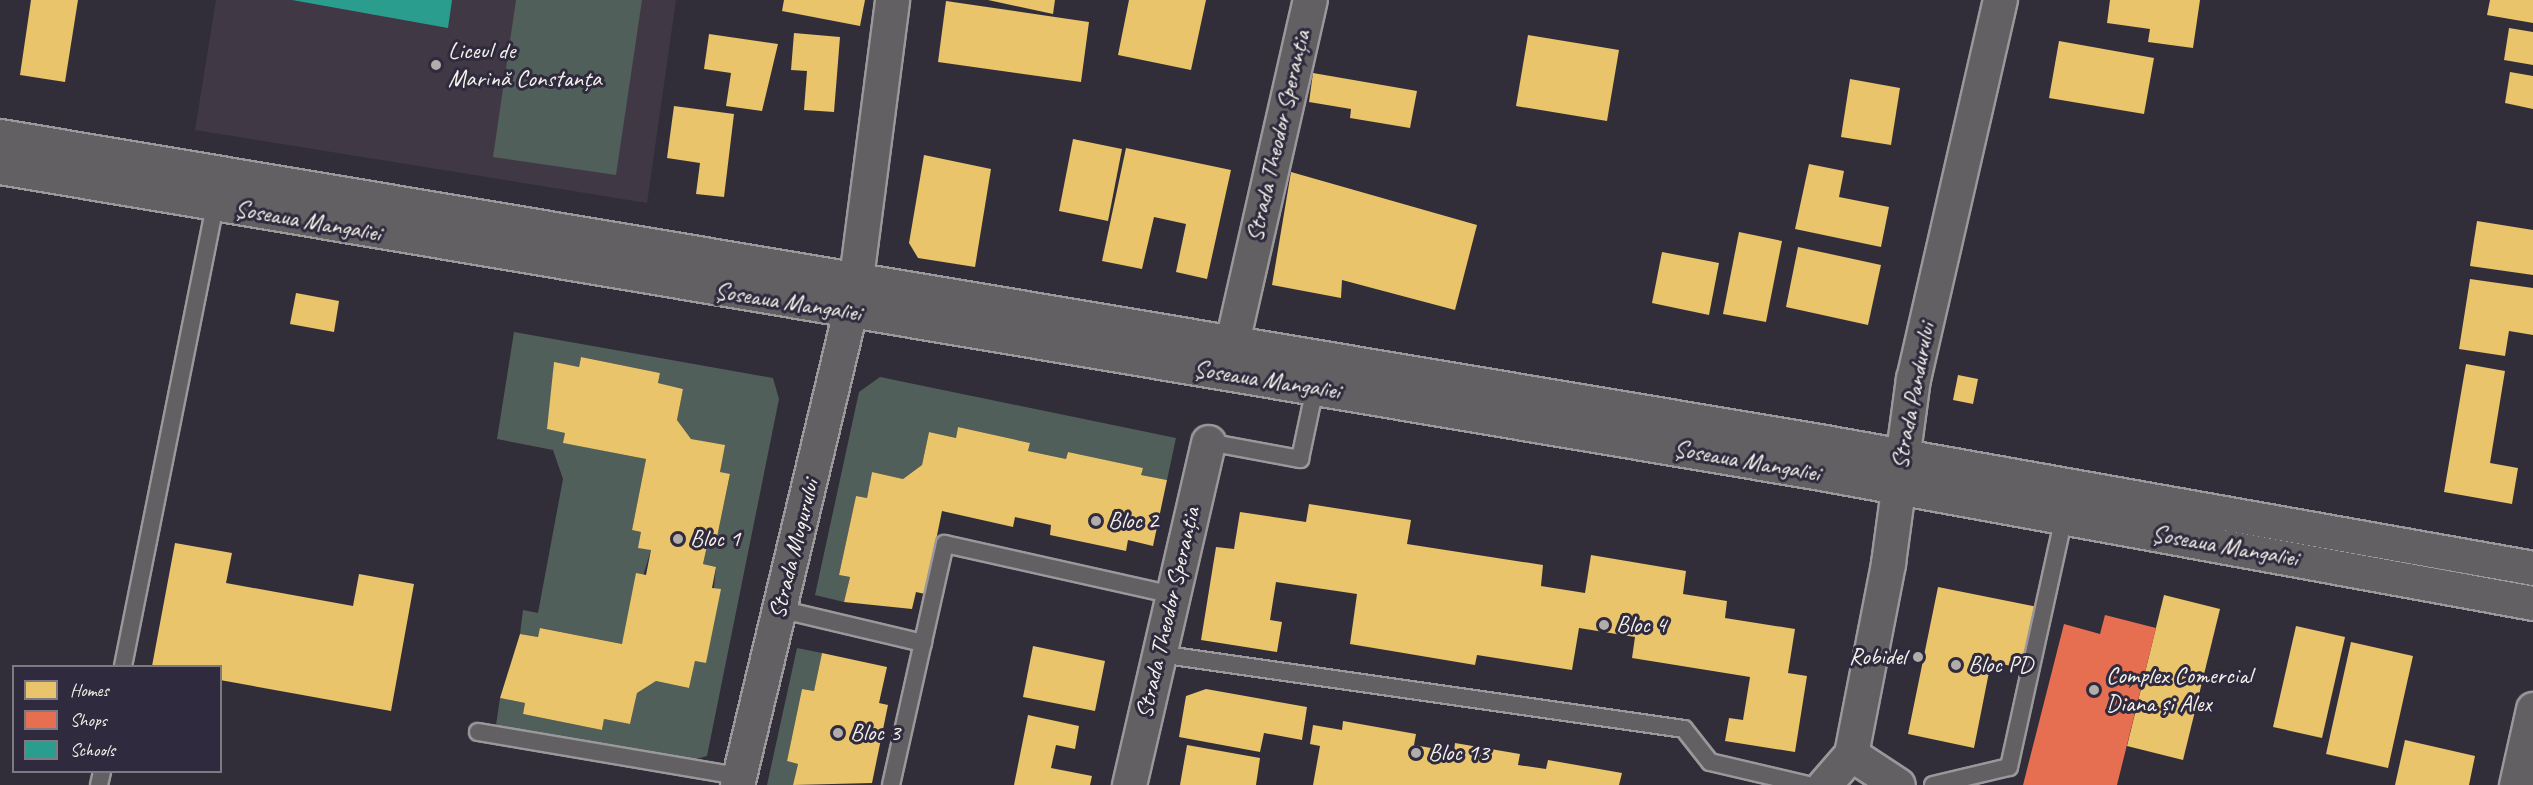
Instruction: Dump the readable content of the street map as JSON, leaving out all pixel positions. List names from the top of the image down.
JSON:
{
  "streets": {
    "main road": [
      "Strada Theodor Speranția",
      "Șoseaua Mangaliei",
      "Strada Pandurului",
      "Strada Mugurului"
    ]
  },
  "crossings": [
    ["Strada Theodor Speranția", "Șoseaua Mangaliei"],
    ["Șoseaua Mangaliei", "Strada Pandurului"],
    ["Șoseaua Mangaliei", "Strada Mugurului"]
  ],
  "places": [
    "Liceul de Marină Constanța",
    "Bloc 2",
    "Bloc 1",
    "Bloc 4",
    "Robidel",
    "Bloc PD",
    "Complex Comercial Diana și Alex",
    "Bloc 3",
    "Bloc 13"
  ],
  "legend": ["Homes", "Shops", "Schools"]
}
